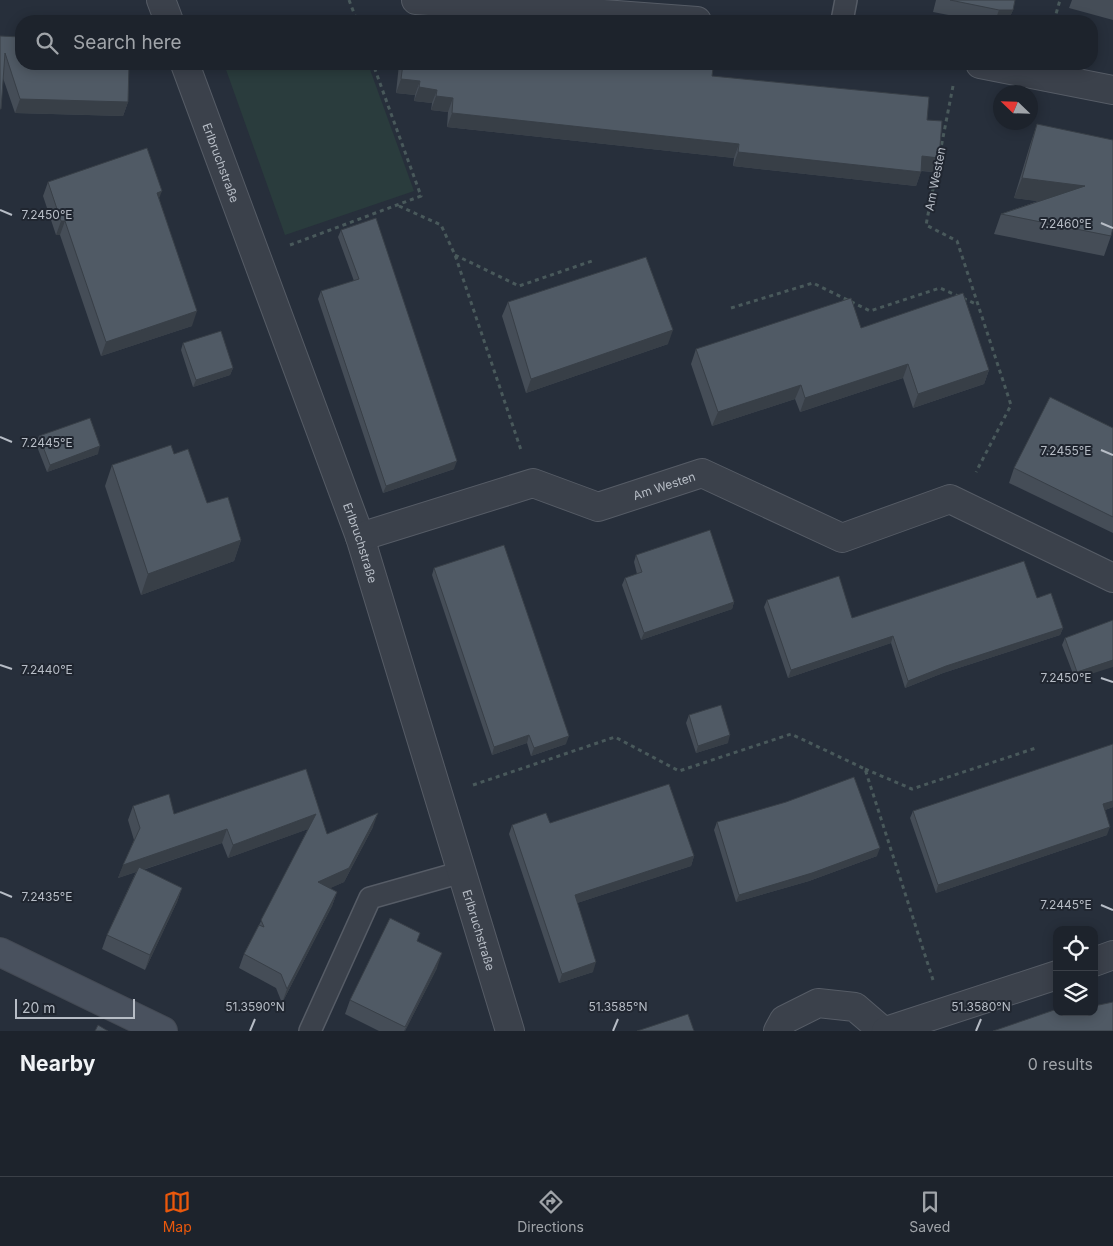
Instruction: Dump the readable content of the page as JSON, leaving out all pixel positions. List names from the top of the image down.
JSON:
{
  "streets": {
    "street": ["Erlbruchstraße", "Am Westen"]
  },
  "scale_bar": "20 m",
  "north": "top left",
  "page": {
    "search": "Search here",
    "scale": "20 m",
    "heading": ["Nearby", "0 results"],
    "nav": ["Map", "Directions", "Saved"]
  },
  "coordinates": [
    "7.2450°E",
    "7.2460°E",
    "7.2445°E",
    "7.2455°E",
    "7.2440°E",
    "7.2435°E",
    "51.3590°N",
    "51.3585°N",
    "51.3580°N"
  ]
}
